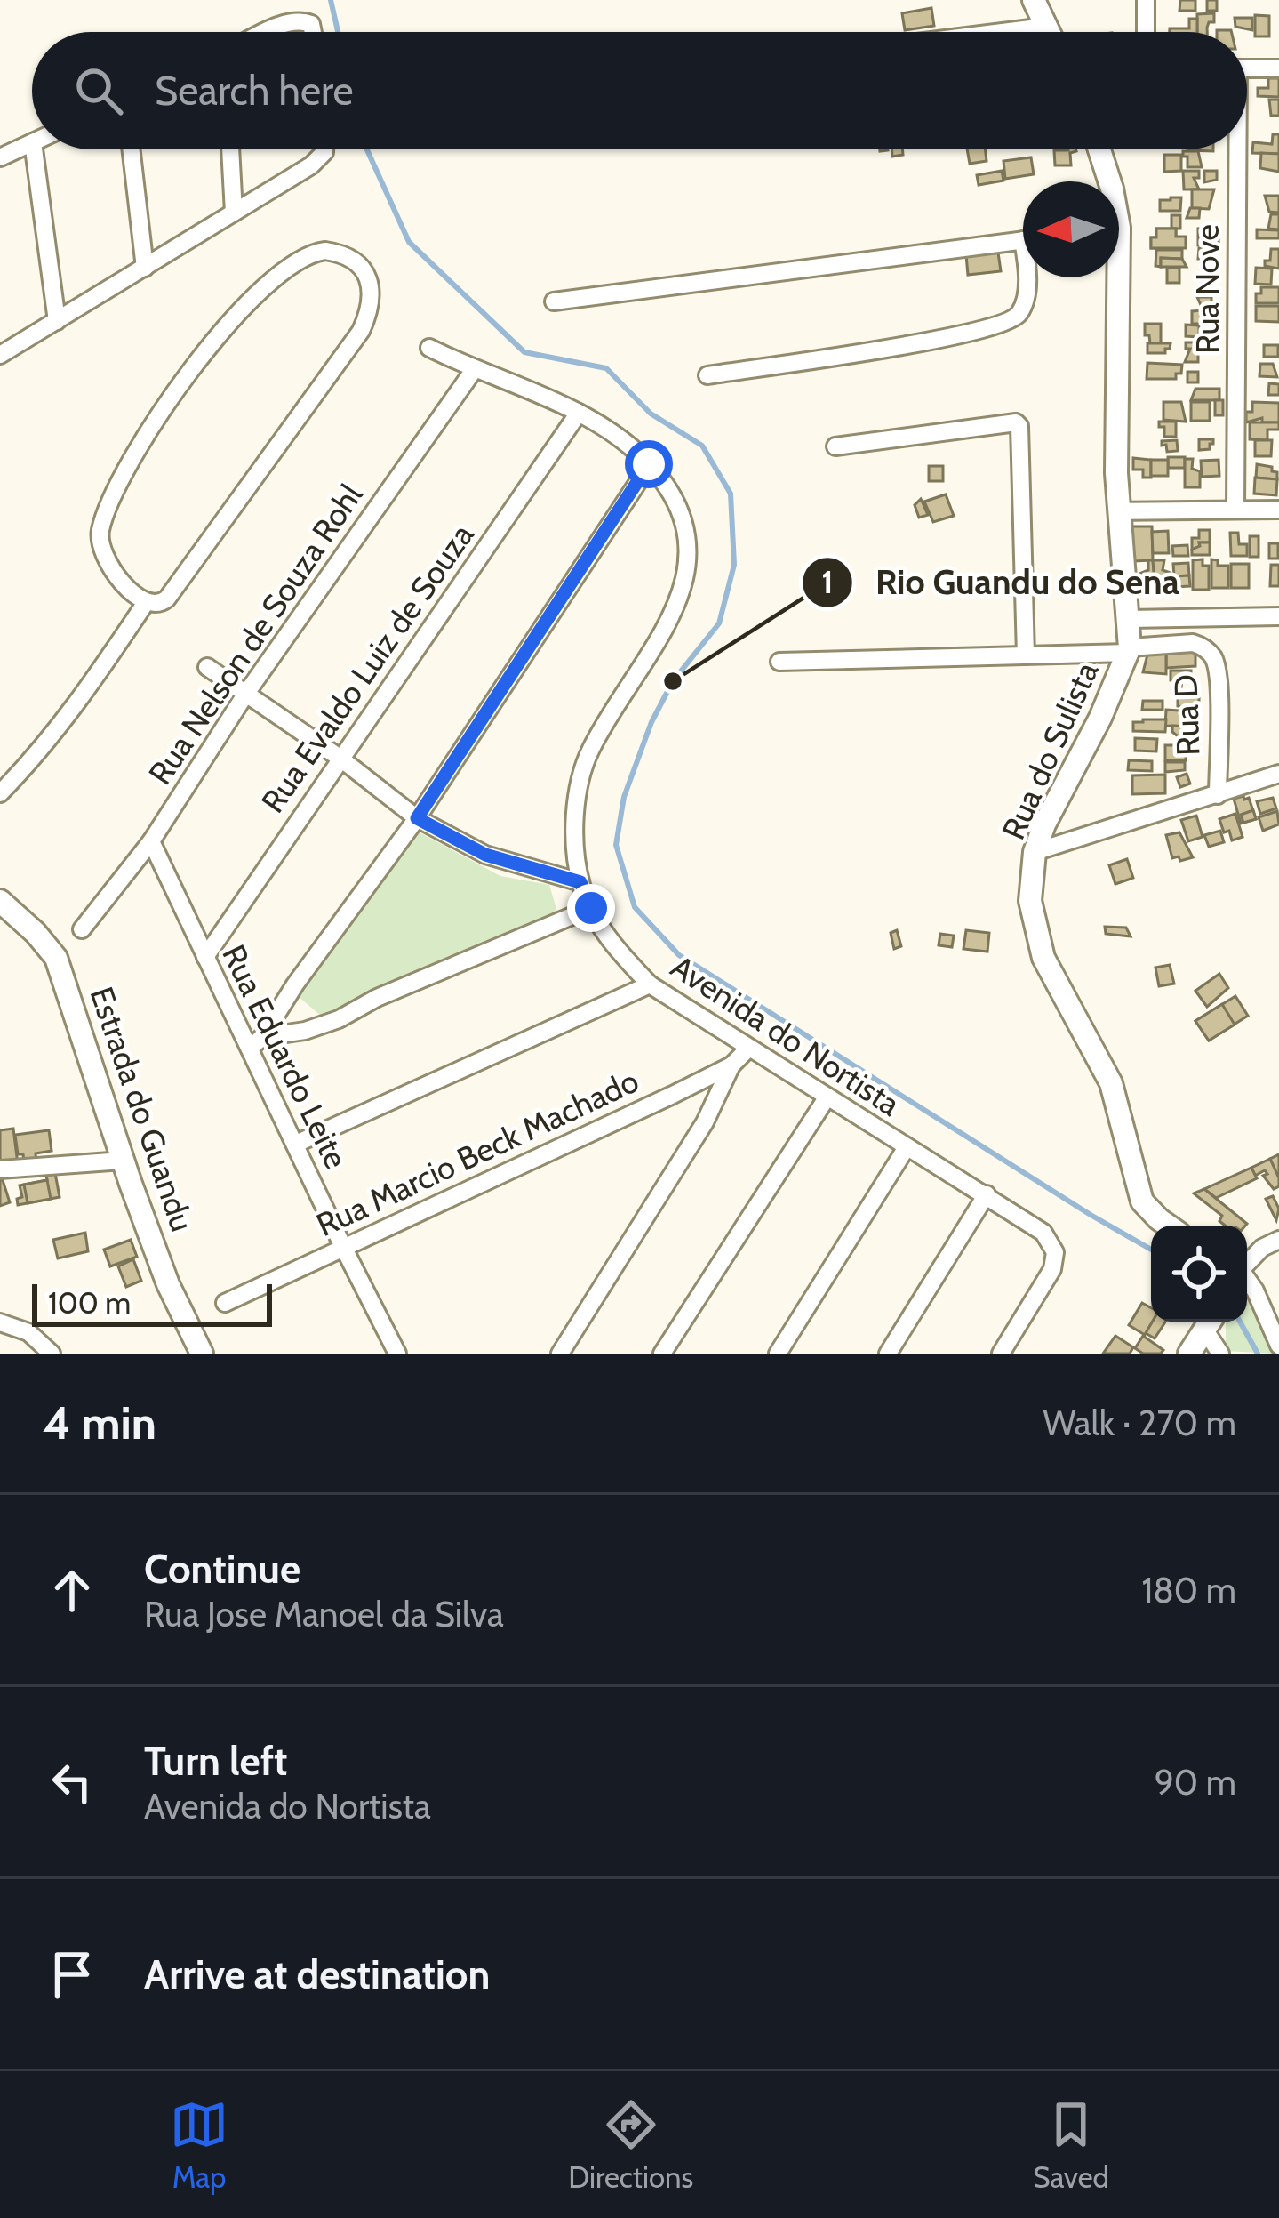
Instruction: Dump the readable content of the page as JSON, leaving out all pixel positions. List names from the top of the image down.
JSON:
{
  "streets": {
    "street": [
      "Rua Nove",
      "Rua Nelson de Souza Rohl",
      "Rua Evaldo Luiz de Souza",
      "Rua D",
      "Rua do Sulista",
      "Avenida do Nortista",
      "Rua Eduardo Leite",
      "Estrada do Guandu",
      "Rua Marcio Beck Machado"
    ]
  },
  "crossings": [
    ["Rua Nelson de Souza Rohl", "Avenida do Nortista"],
    ["Rua Nelson de Souza Rohl", "Rua Eduardo Leite"],
    ["Rua Evaldo Luiz de Souza", "Avenida do Nortista"],
    ["Rua Evaldo Luiz de Souza", "Rua Eduardo Leite"],
    ["Rua D", "Rua do Sulista"],
    ["Avenida do Nortista", "Rua Marcio Beck Machado"],
    ["Rua Eduardo Leite", "Rua Marcio Beck Machado"]
  ],
  "places": ["Rio Guandu do Sena"],
  "scale_bar": "100 m",
  "north": "left",
  "page": {
    "search": "Search here",
    "scale": "100 m",
    "heading": ["4 min", "Walk · 270 m"],
    "list": [
      ["Continue", "Rua Jose Manoel da Silva", "180 m"],
      ["Turn left", "Avenida do Nortista", "90 m"],
      "Arrive at destination"
    ],
    "nav": ["Map", "Directions", "Saved"]
  }
}
